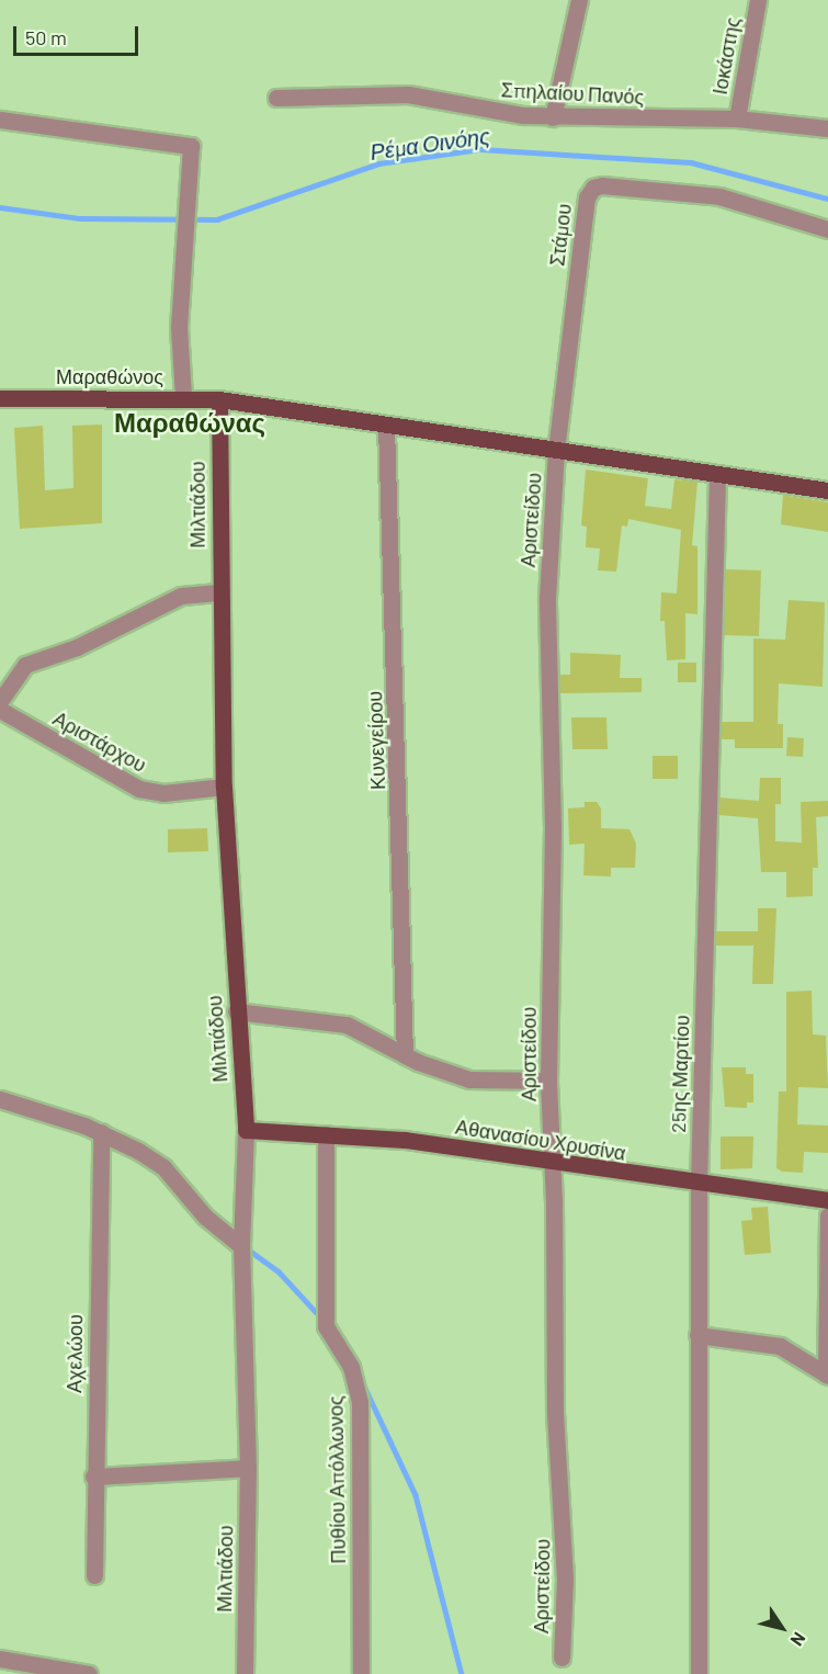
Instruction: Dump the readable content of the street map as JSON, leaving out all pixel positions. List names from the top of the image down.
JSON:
{
  "streets": {
    "main road": ["Μαραθώνος", "Μιλτιάδου", "Αθανασίου Χρυσίνα"],
    "street": [
      "Ιοκάστης",
      "Σπηλαίου Πανός",
      "Στάμου",
      "Αριστείδου",
      "Κυνεγείρου",
      "Αριστάρχου",
      "25ης Μαρτίου",
      "Αχελώου",
      "Πυθίου Απόλλωνος"
    ]
  },
  "crossings": [
    ["Ιοκάστης", "Σπηλαίου Πανός"],
    ["Στάμου", "Μαραθώνος"],
    ["Στάμου", "Αριστείδου"],
    ["Μαραθώνος", "Μιλτιάδου"],
    ["Μαραθώνος", "Αριστείδου"],
    ["Μαραθώνος", "Κυνεγείρου"],
    ["Μαραθώνος", "25ης Μαρτίου"],
    ["Μιλτιάδου", "Αριστάρχου"],
    ["Μιλτιάδου", "Αθανασίου Χρυσίνα"],
    ["Αριστείδου", "Αθανασίου Χρυσίνα"],
    ["25ης Μαρτίου", "Αθανασίου Χρυσίνα"],
    ["Αθανασίου Χρυσίνα", "Πυθίου Απόλλωνος"]
  ],
  "districts": ["Μαραθώνας"],
  "water": ["Ρέμα Οινόης"],
  "scale_bar": "50 m",
  "north": "bottom right"
}
